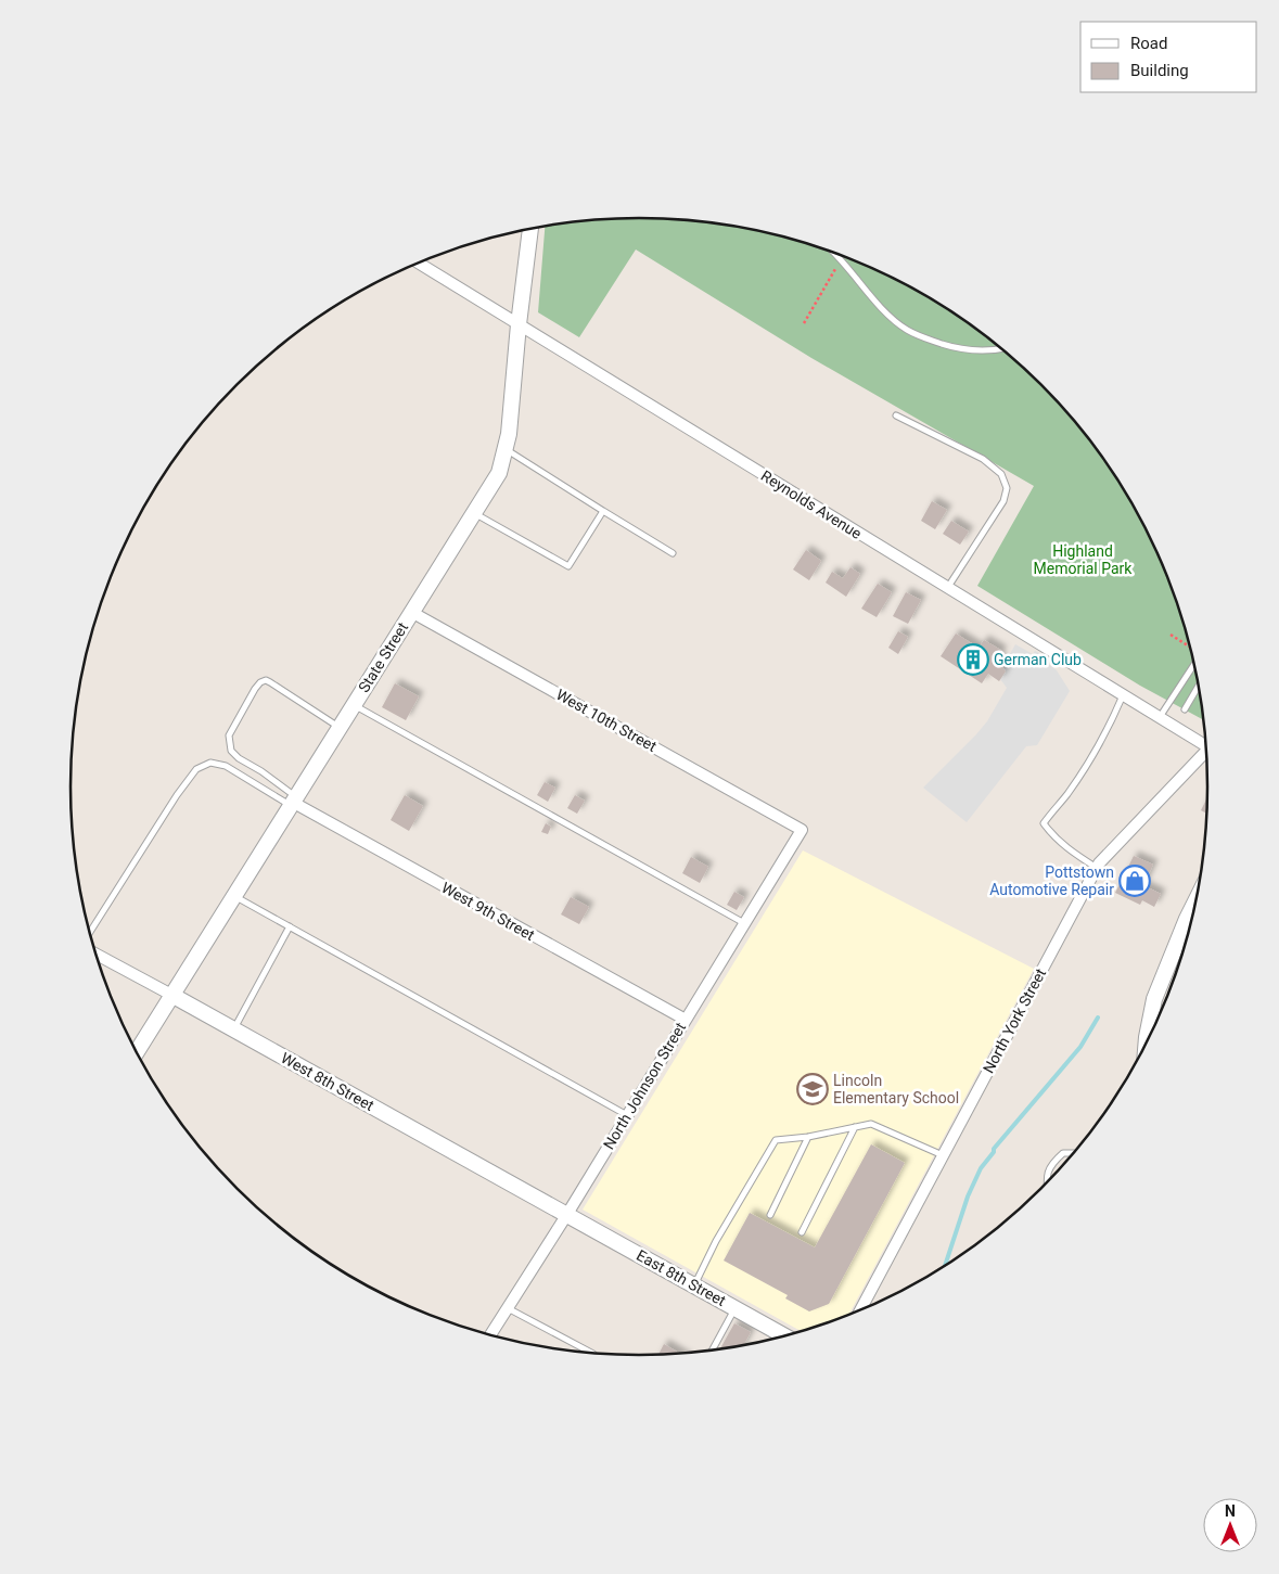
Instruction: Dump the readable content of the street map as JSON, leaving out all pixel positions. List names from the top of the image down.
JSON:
{
  "streets": {
    "street": [
      "Reynolds Avenue",
      "State Street",
      "West 10th Street",
      "West 9th Street",
      "North York Street",
      "West 8th Street",
      "North Johnson Street",
      "East 8th Street"
    ]
  },
  "crossings": [
    ["Reynolds Avenue", "State Street"],
    ["State Street", "West 10th Street"],
    ["State Street", "West 9th Street"],
    ["State Street", "West 8th Street"],
    ["West 10th Street", "North Johnson Street"],
    ["West 9th Street", "North Johnson Street"],
    ["West 8th Street", "North Johnson Street"],
    ["West 8th Street", "East 8th Street"],
    ["North Johnson Street", "East 8th Street"]
  ],
  "parks": ["Highland Memorial Park"],
  "places": {
    "building": ["German Club"],
    "shop": ["Pottstown Automotive Repair"],
    "school or university": ["Lincoln Elementary School"]
  },
  "legend": ["Road", "Building"],
  "north": "top"
}
